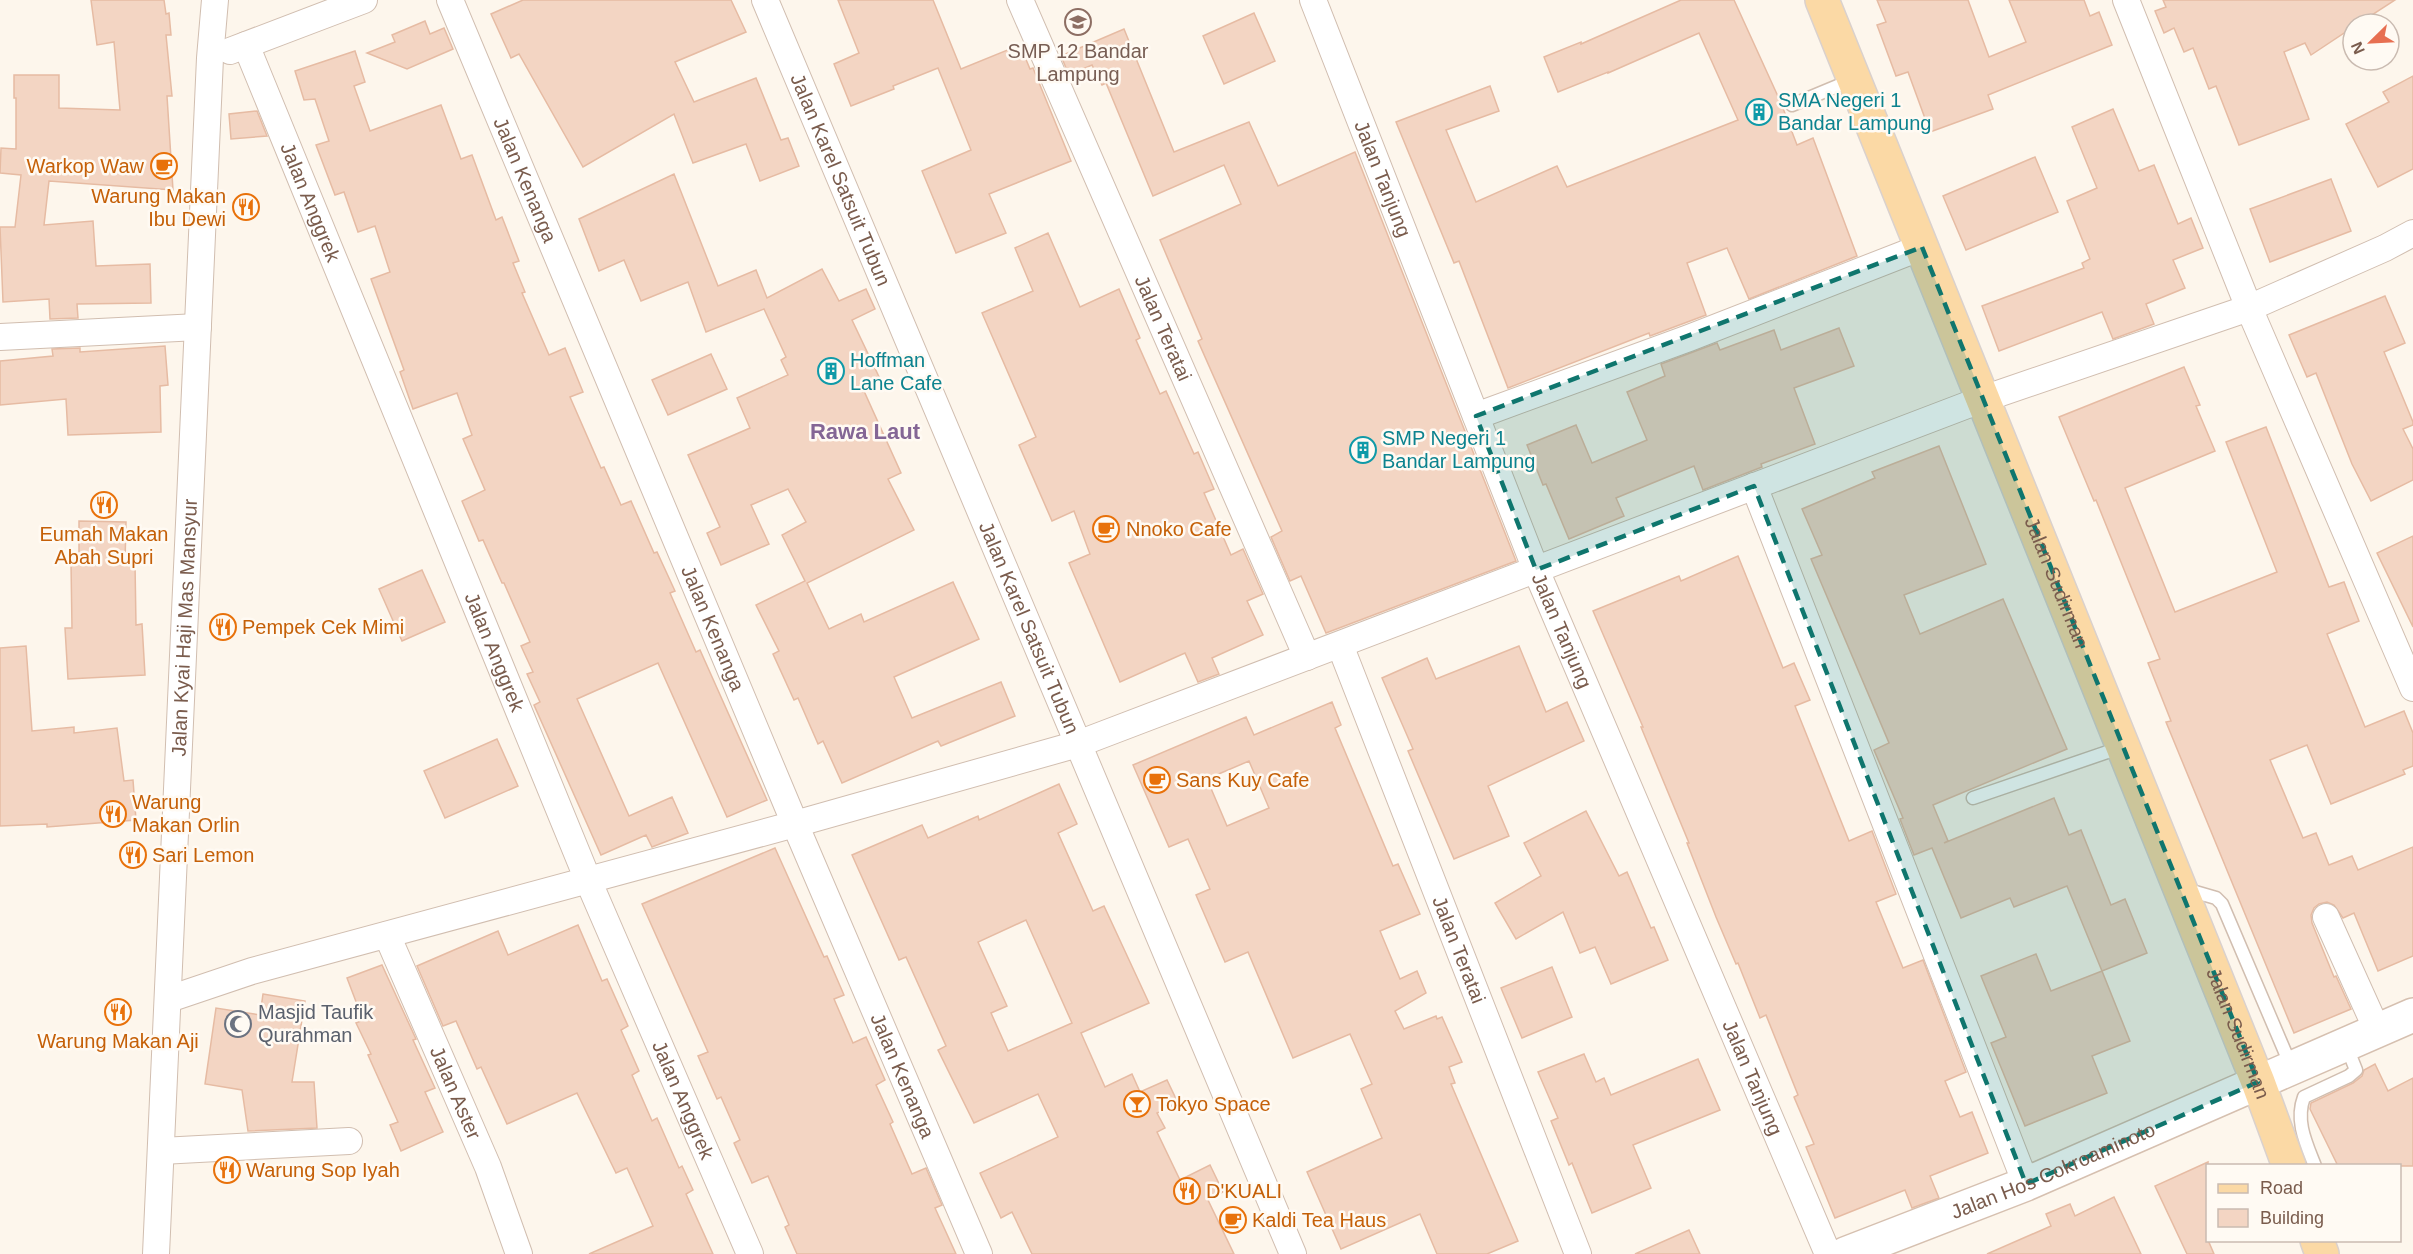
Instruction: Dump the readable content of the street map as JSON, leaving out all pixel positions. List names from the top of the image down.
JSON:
{
  "streets": {
    "main road": ["Jalan Sudirman"],
    "street": [
      "Jalan Karel Satsuit Tubun",
      "Jalan Tanjung",
      "Jalan Kenanga",
      "Jalan Anggrek",
      "Jalan Teratai",
      "Jalan Kyai Haji Mas Mansyur",
      "Jalan Aster",
      "Jalan Hos Cokroaminoto"
    ]
  },
  "crossings": [
    ["Jalan Sudirman", "Jalan Hos Cokroaminoto"]
  ],
  "districts": ["Rawa Laut"],
  "places": {
    "school or university": ["SMP 12 Bandar Lampung"],
    "building": ["SMA Negeri 1 Bandar Lampung", "Hoffman Lane Cafe", "SMP Negeri 1 Bandar Lampung"],
    "cafe": [
      "Warkop Waw",
      "Nnoko Cafe",
      "Sans Kuy Cafe",
      "Kaldi Tea Haus"
    ],
    "restaurant": [
      "Warung Makan Ibu Dewi",
      "Eumah Makan Abah Supri",
      "Pempek Cek Mimi",
      "Warung Makan Orlin",
      "Sari Lemon",
      "Warung Makan Aji",
      "Warung Sop Iyah",
      "D'KUALI"
    ],
    "mosque": ["Masjid Taufik Qurahman"],
    "bar": ["Tokyo Space"]
  },
  "legend": ["Road", "Building"],
  "north": "bottom left"
}
